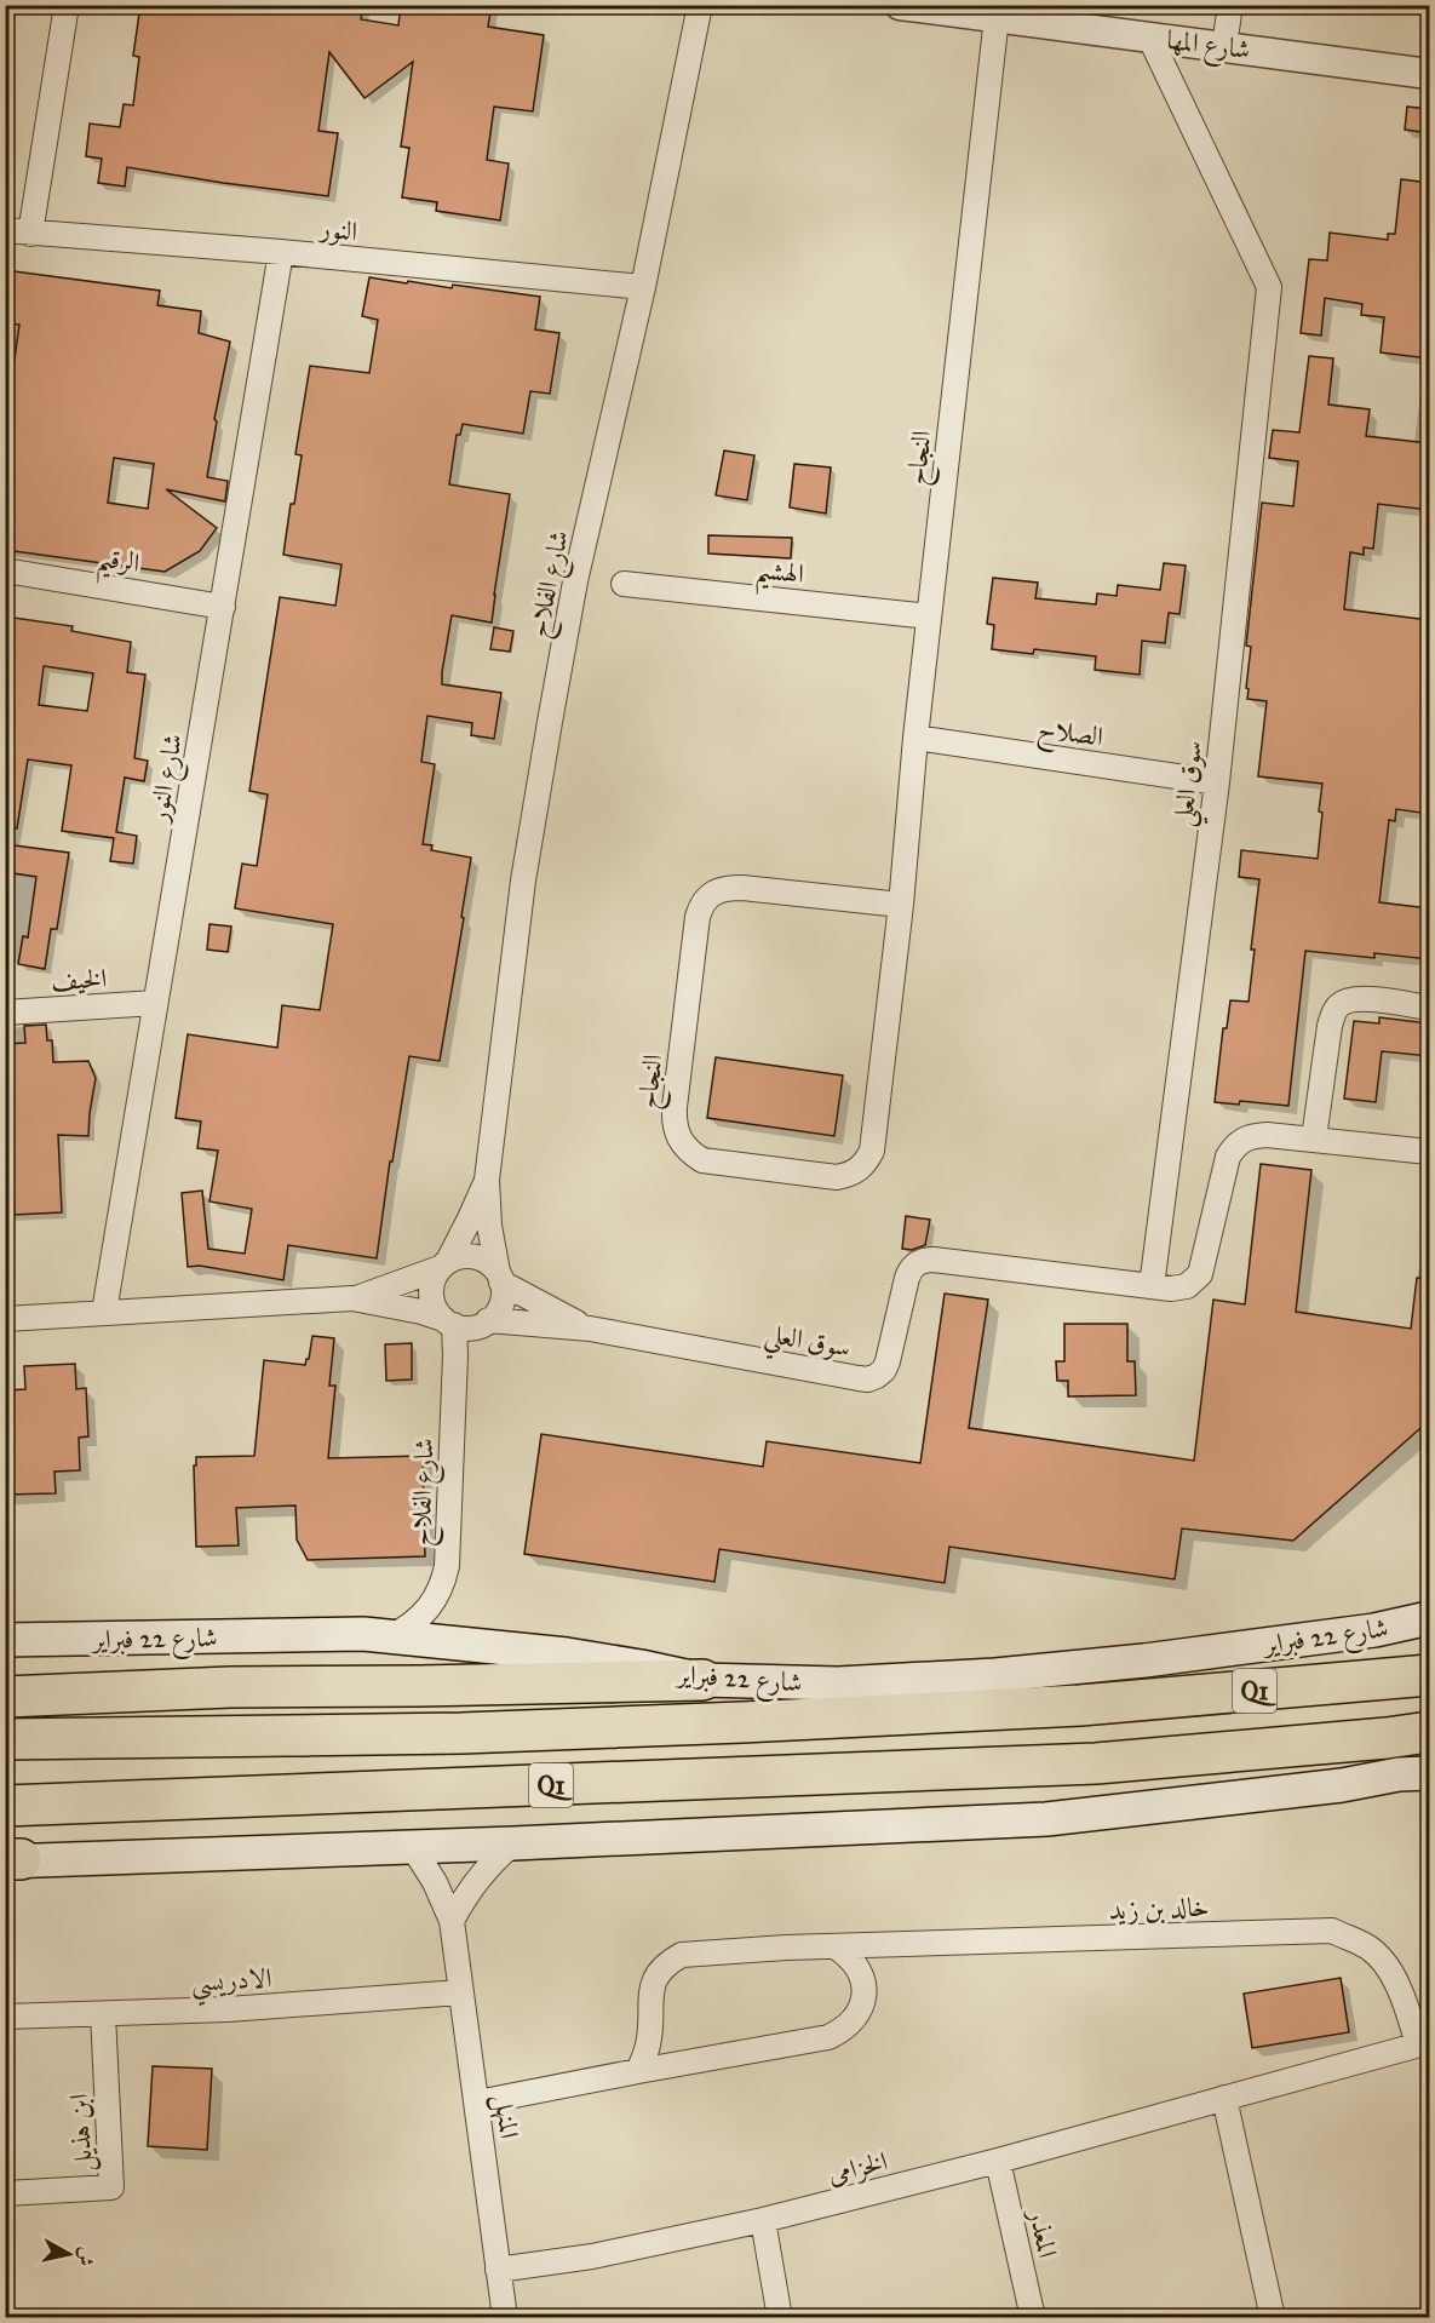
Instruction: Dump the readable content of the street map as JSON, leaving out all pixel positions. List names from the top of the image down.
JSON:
{
  "streets": {
    "highway": ["شارع 22 فبراير", "Q1"],
    "street": [
      "شارع المها",
      "النور",
      "النجاح",
      "الرقيم",
      "الهشيم",
      "شارع الفلاح",
      "الصلاح",
      "شارع النور",
      "سوق العلي",
      "الخيف",
      "خالد بن زيد",
      "الادريسي",
      "المنهل",
      "ابن هذيل",
      "الخزامى",
      "المعذر"
    ]
  },
  "crossings": [
    ["شارع المها", "النجاح"],
    ["شارع المها", "سوق العلي"],
    ["النور", "شارع الفلاح"],
    ["النور", "شارع النور"],
    ["النجاح", "الهشيم"],
    ["النجاح", "الصلاح"],
    ["الرقيم", "شارع النور"],
    ["شارع الفلاح", "سوق العلي"],
    ["شارع الفلاح", "شارع 22 فبراير"],
    ["الصلاح", "سوق العلي"],
    ["شارع النور", "الخيف"],
    ["خالد بن زيد", "الخزامى"],
    ["الادريسي", "المنهل"],
    ["الادريسي", "ابن هذيل"],
    ["المنهل", "الخزامى"],
    ["الخزامى", "المعذر"]
  ],
  "north": "right"
}
